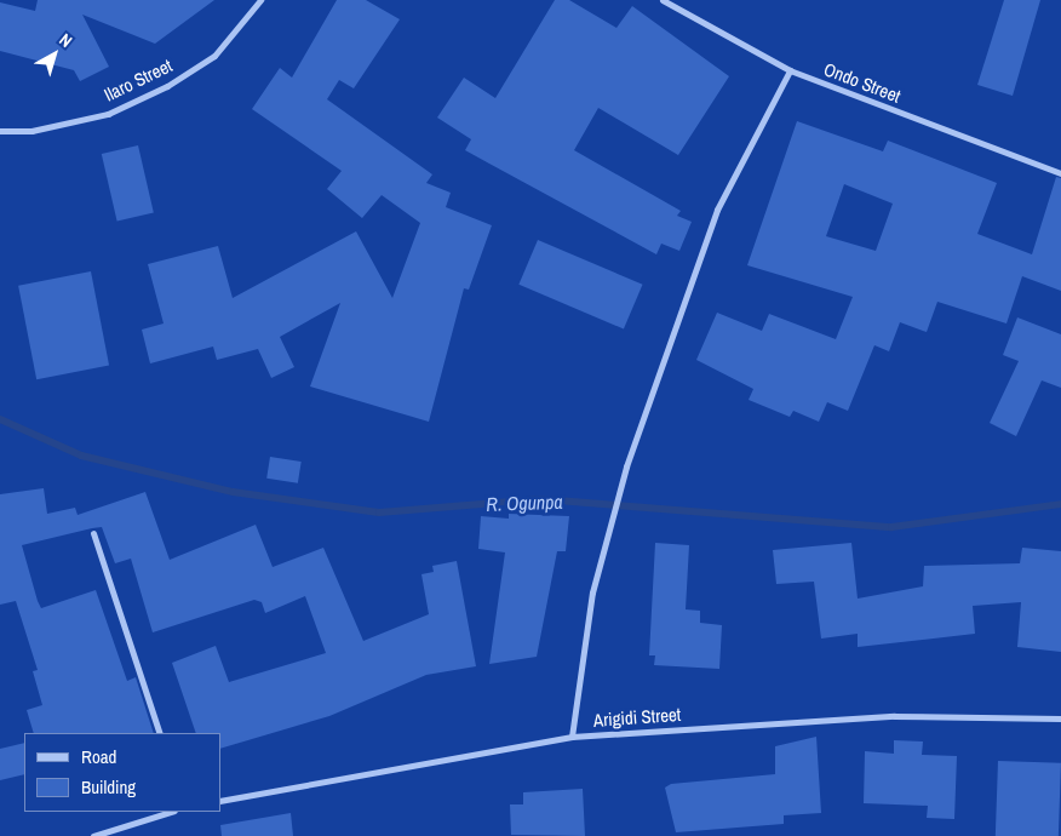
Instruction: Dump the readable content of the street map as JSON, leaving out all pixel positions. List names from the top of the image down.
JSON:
{
  "streets": {
    "street": ["Ilaro Street", "Ondo Street", "Arigidi Street"]
  },
  "water": ["R. Ogunpa"],
  "legend": ["Road", "Building"],
  "north": "top right"
}
